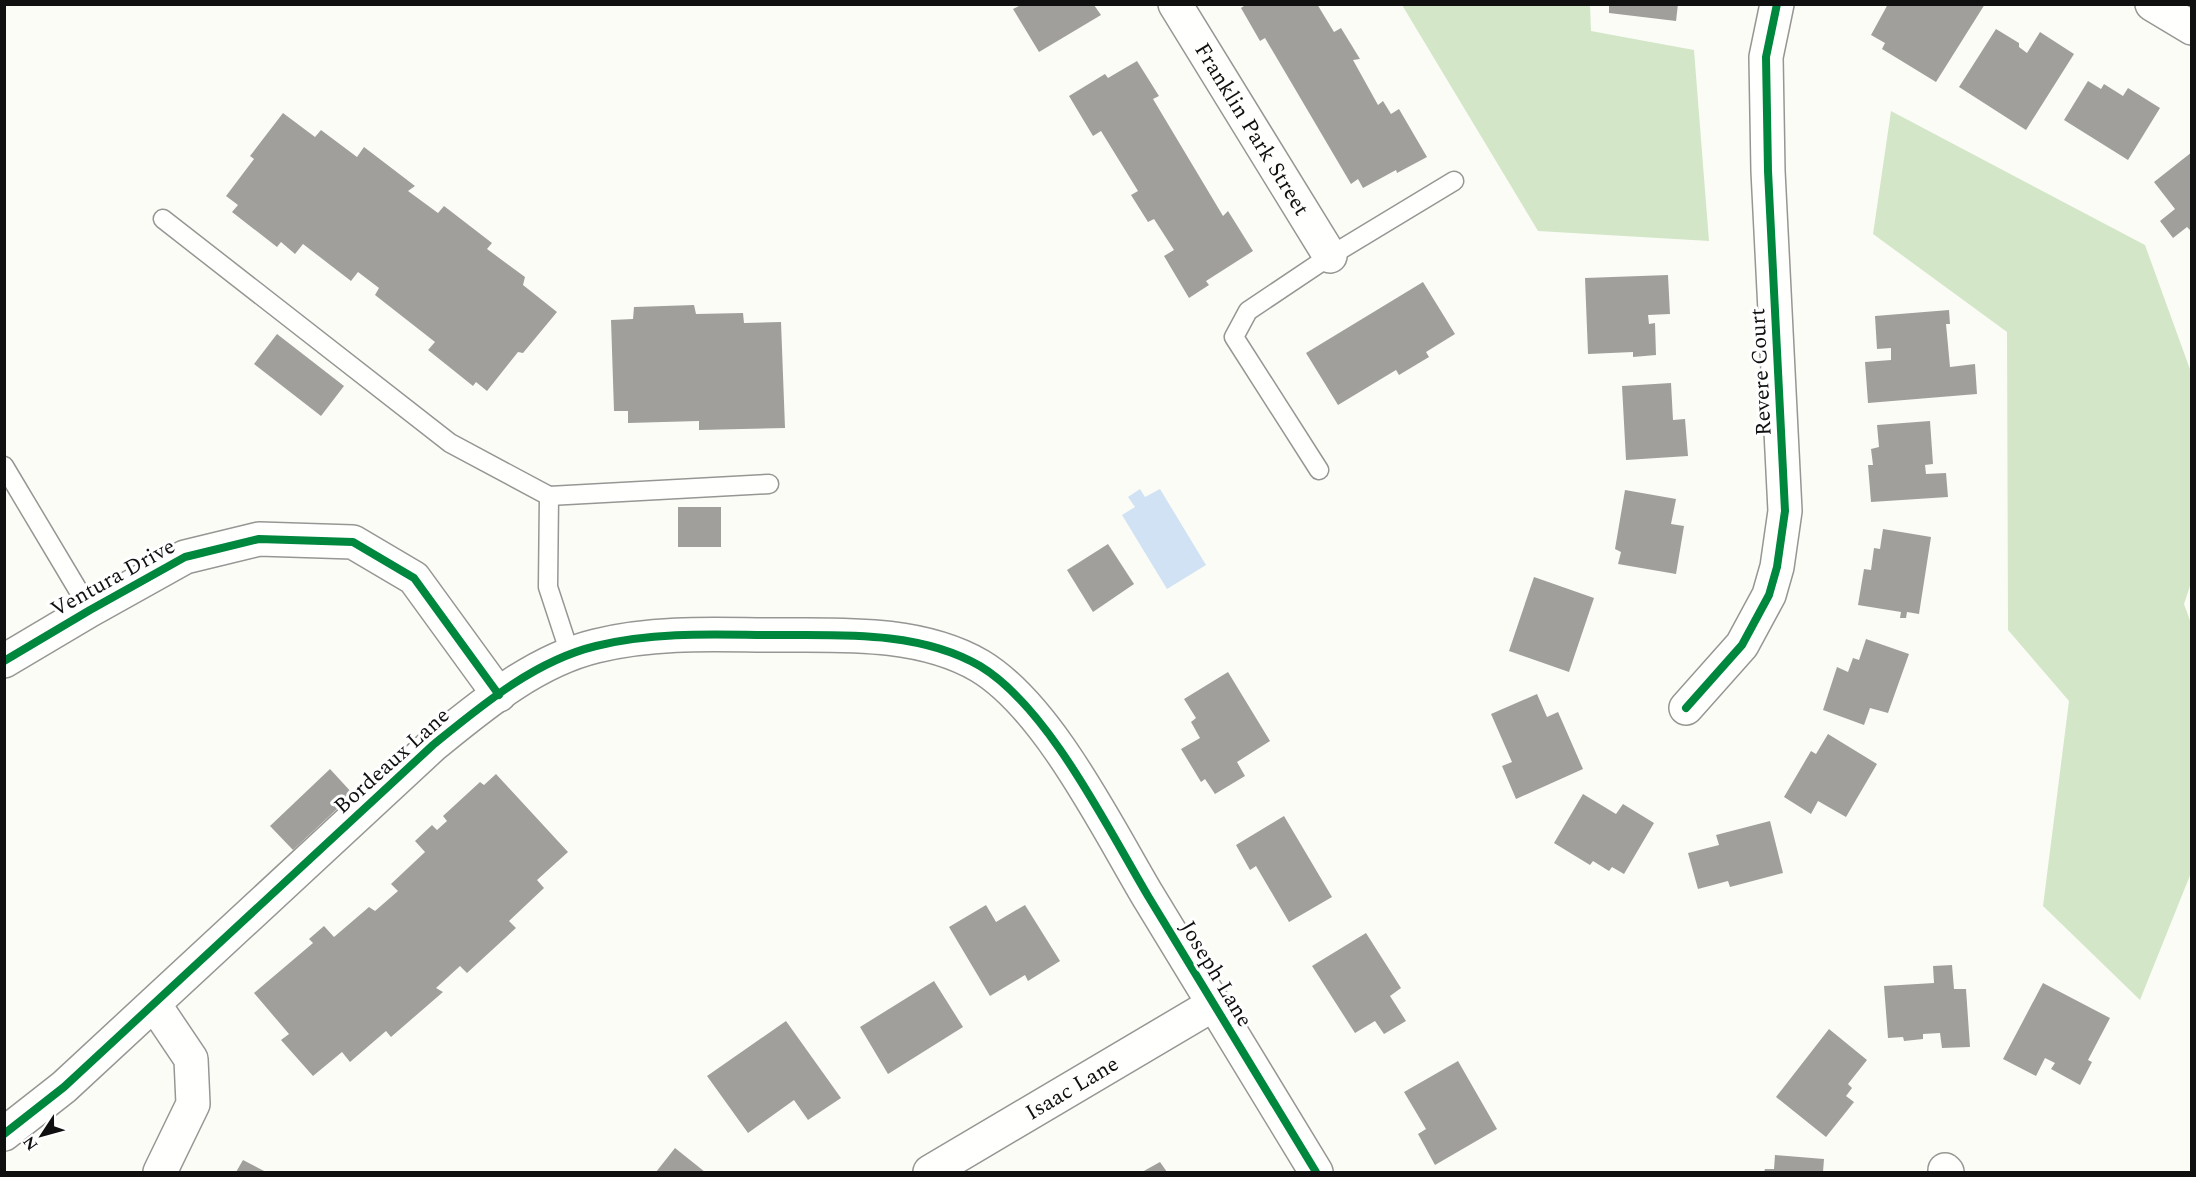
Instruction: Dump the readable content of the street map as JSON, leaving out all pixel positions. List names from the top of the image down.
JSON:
{
  "streets": {
    "street": [
      "Franklin Park Street",
      "Revere Court",
      "Ventura Drive",
      "Bordeaux Lane",
      "Joseph Lane",
      "Isaac Lane"
    ]
  },
  "crossings": [
    ["Ventura Drive", "Bordeaux Lane"],
    ["Bordeaux Lane", "Joseph Lane"],
    ["Joseph Lane", "Isaac Lane"]
  ],
  "north": "bottom left"
}
